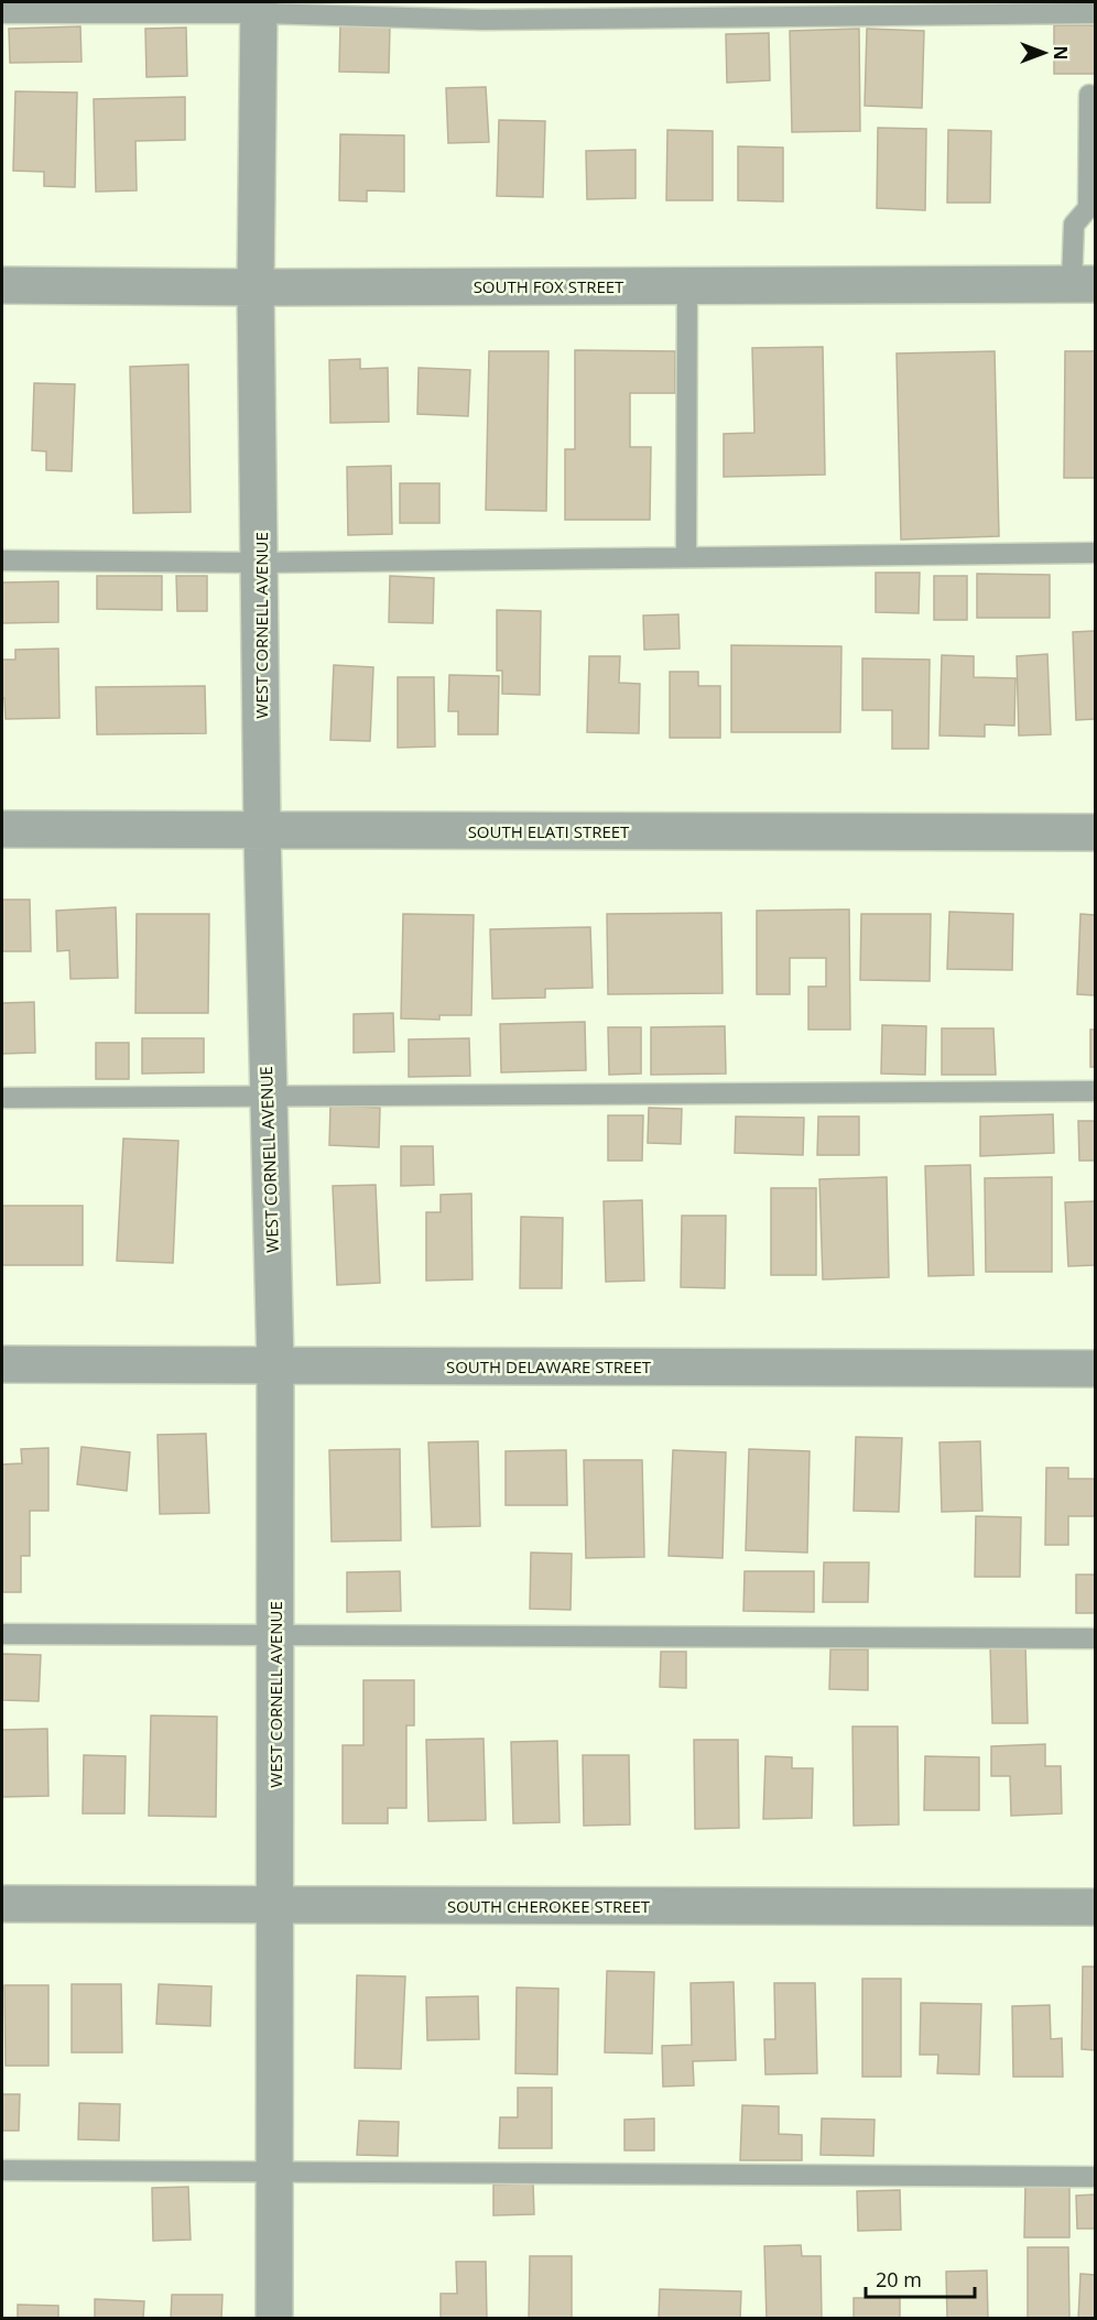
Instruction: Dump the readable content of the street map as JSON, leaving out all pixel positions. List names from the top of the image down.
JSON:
{
  "streets": {
    "street": [
      "SOUTH FOX STREET",
      "WEST CORNELL AVENUE",
      "SOUTH ELATI STREET",
      "SOUTH DELAWARE STREET",
      "SOUTH CHEROKEE STREET"
    ]
  },
  "crossings": [
    ["SOUTH FOX STREET", "WEST CORNELL AVENUE"],
    ["WEST CORNELL AVENUE", "SOUTH ELATI STREET"],
    ["WEST CORNELL AVENUE", "SOUTH DELAWARE STREET"],
    ["WEST CORNELL AVENUE", "SOUTH CHEROKEE STREET"]
  ],
  "scale_bar": "20 m",
  "north": "right"
}
